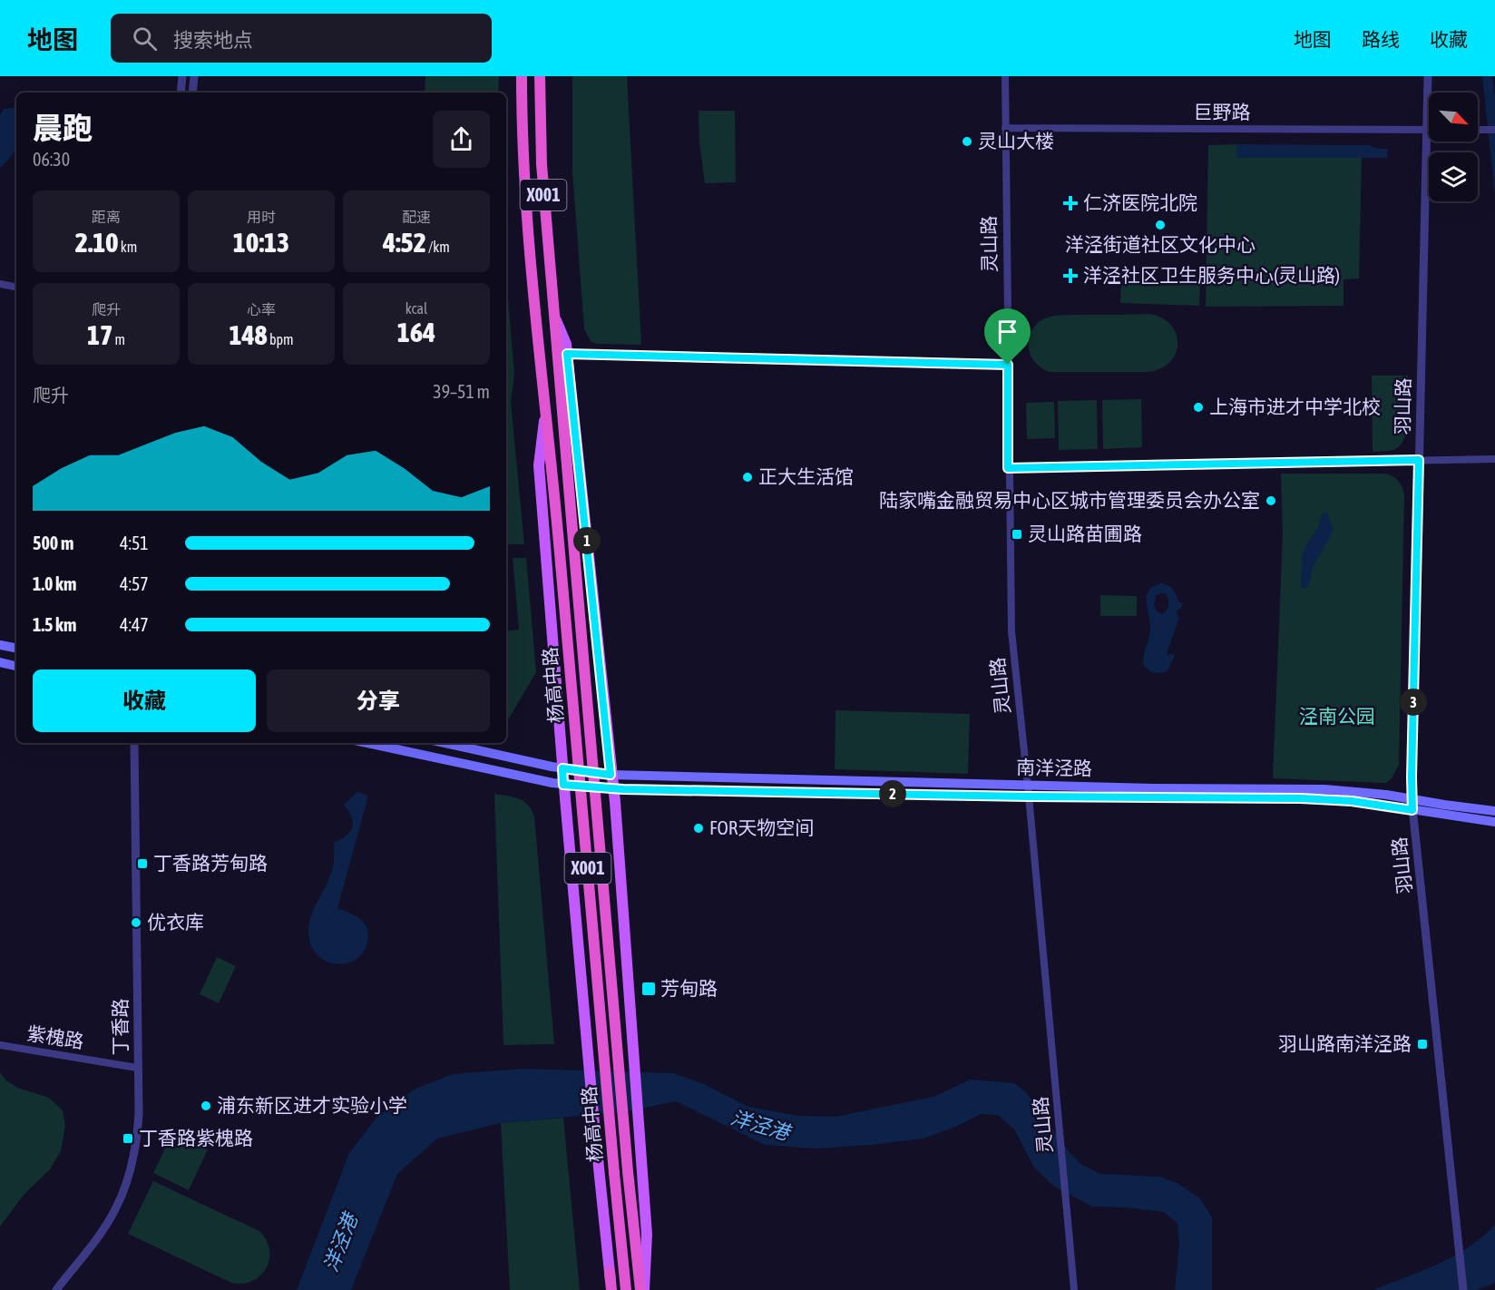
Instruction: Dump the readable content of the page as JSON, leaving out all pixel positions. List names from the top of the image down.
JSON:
{
  "streets": {
    "highway": ["X001", "杨高中路"],
    "main road": ["南洋泾路"],
    "street": [
      "巨野路",
      "灵山路",
      "羽山路",
      "丁香路",
      "紫槐路"
    ]
  },
  "crossings": [
    ["巨野路", "灵山路"],
    ["巨野路", "羽山路"],
    ["X001", "杨高中路"],
    ["灵山路", "南洋泾路"],
    ["羽山路", "南洋泾路"],
    ["杨高中路", "南洋泾路"],
    ["丁香路", "紫槐路"]
  ],
  "water": ["洋泾港"],
  "parks": ["泾南公园"],
  "places": {
    "other": [
      "灵山大楼",
      "洋泾街道社区文化中心",
      "上海市进才中学北校",
      "正大生活馆",
      "陆家嘴金融贸易中心区城市管理委员会办公室",
      "FOR天物空间",
      "优衣库",
      "浦东新区进才实验小学"
    ],
    "health": ["仁济医院北院", "洋泾社区卫生服务中心(灵山路)"],
    "transit": [
      "灵山路苗圃路",
      "丁香路芳甸路",
      "芳甸路",
      "羽山路南洋泾路",
      "丁香路紫槐路"
    ]
  },
  "north": "bottom right",
  "page": {
    "header": "地图",
    "search": "搜索地点",
    "nav": ["地图", "路线", "收藏"],
    "heading": ["晨跑", "06:30"],
    "stats": [
      ["距离", "2.10 km"],
      ["用时", "10:13"],
      ["配速", "4:52 /km"],
      ["爬升", "17 m"],
      ["心率", "148 bpm"],
      ["kcal", "164"]
    ],
    "chart": ["爬升", "39–51 m"],
    "list": [
      {
        "name": "500 m",
        "note": "4:51"
      },
      {
        "name": "1.0 km",
        "note": "4:57"
      },
      {
        "name": "1.5 km",
        "note": "4:47"
      }
    ],
    "pins": ["1", "3", "2"],
    "buttons": ["收藏", "分享"]
  }
}
